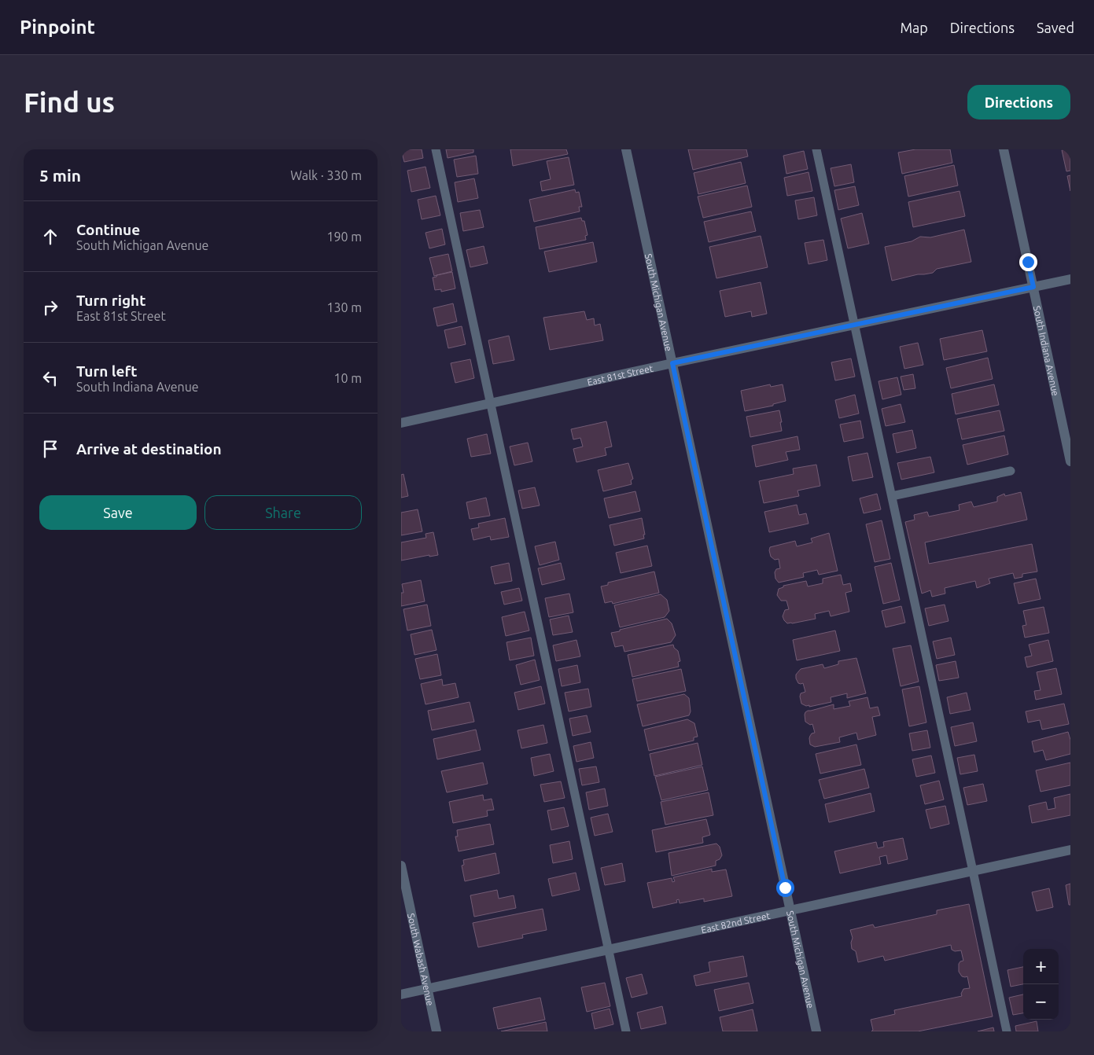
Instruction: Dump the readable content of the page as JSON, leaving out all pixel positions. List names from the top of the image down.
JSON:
{
  "streets": {
    "street": [
      "South Michigan Avenue",
      "South Indiana Avenue",
      "East 81st Street",
      "East 82nd Street",
      "South Wabash Avenue"
    ]
  },
  "crossings": [
    ["South Michigan Avenue", "East 81st Street"],
    ["South Michigan Avenue", "East 82nd Street"],
    ["South Indiana Avenue", "East 81st Street"],
    ["East 82nd Street", "South Wabash Avenue"]
  ],
  "page": {
    "header": "Pinpoint",
    "nav": ["Map", "Directions", "Saved"],
    "buttons": [
      "Directions",
      ["Save", "Share"]
    ],
    "title": "Find us",
    "heading": ["5 min", "Walk · 330 m"],
    "list": [
      ["Continue", "South Michigan Avenue", "190 m"],
      ["Turn right", "East 81st Street", "130 m"],
      ["Turn left", "South Indiana Avenue", "10 m"],
      "Arrive at destination"
    ],
    "map_buttons": ["+", "−"]
  }
}
